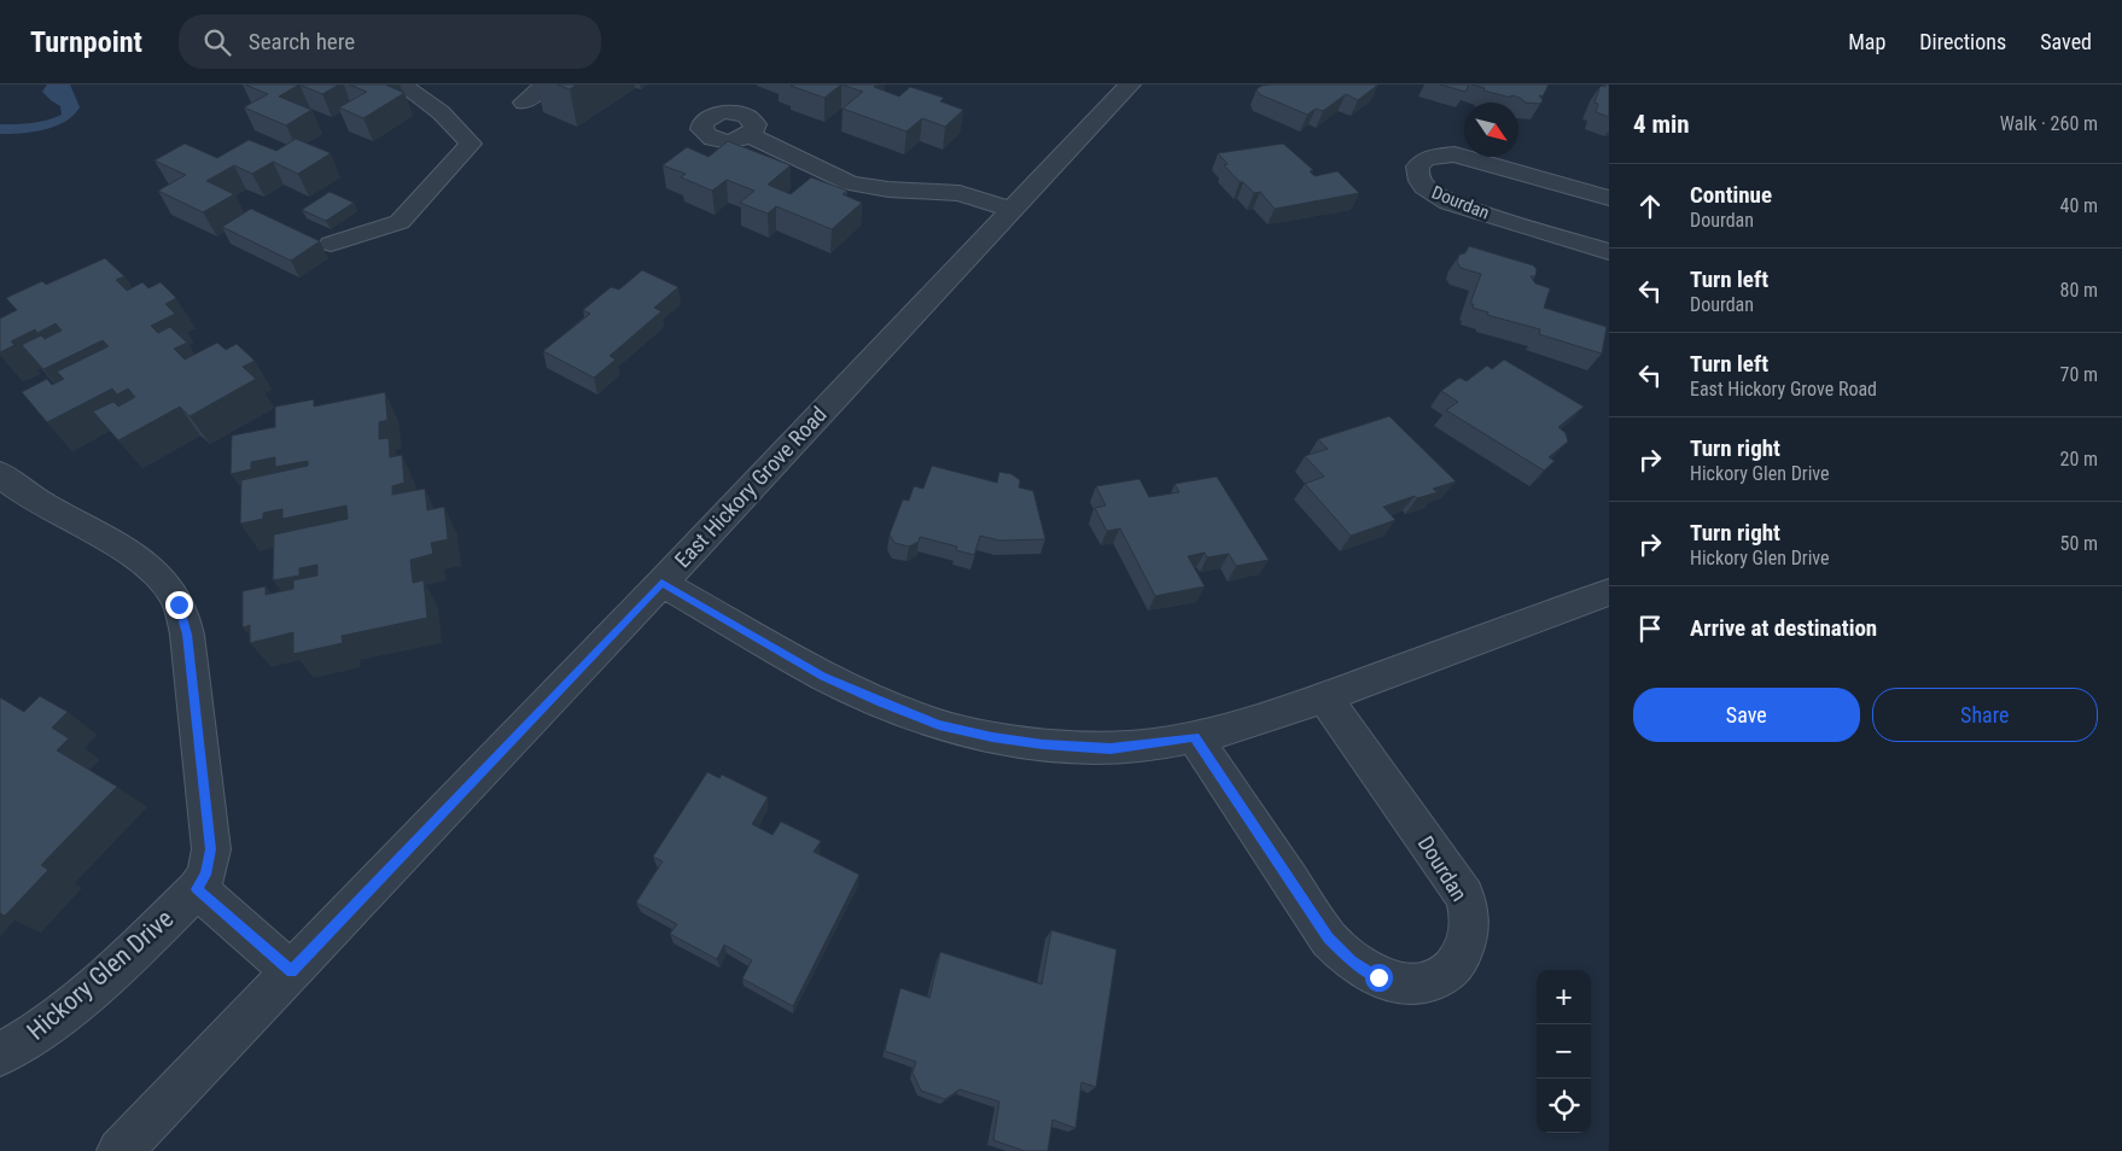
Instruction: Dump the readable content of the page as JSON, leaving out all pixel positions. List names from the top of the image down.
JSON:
{
  "streets": {
    "street": ["Dourdan", "East Hickory Grove Road", "Hickory Glen Drive"]
  },
  "north": "bottom right",
  "page": {
    "header": "Turnpoint",
    "search": "Search here",
    "nav": ["Map", "Directions", "Saved"],
    "heading": ["4 min", "Walk · 260 m"],
    "list": [
      ["Continue", "Dourdan", "40 m"],
      ["Turn left", "Dourdan", "80 m"],
      ["Turn left", "East Hickory Grove Road", "70 m"],
      ["Turn right", "Hickory Glen Drive", "20 m"],
      ["Turn right", "Hickory Glen Drive", "50 m"],
      "Arrive at destination"
    ],
    "buttons": ["Save", "Share"],
    "map_buttons": ["+", "−"]
  }
}
